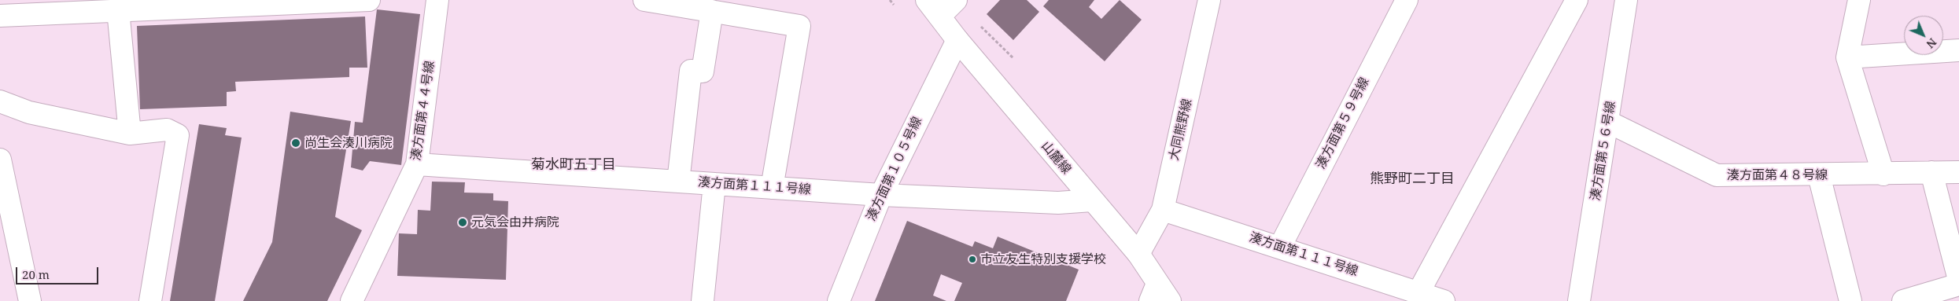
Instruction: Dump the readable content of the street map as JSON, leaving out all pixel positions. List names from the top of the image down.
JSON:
{
  "streets": {
    "street": [
      "湊方面第４４号線",
      "湊方面第５９号線",
      "大同熊野線",
      "湊方面第５６号線",
      "山麓線",
      "湊方面第１０５号線",
      "湊方面第４８号線",
      "湊方面第１１１号線"
    ]
  },
  "crossings": [
    ["湊方面第４４号線", "湊方面第１１１号線"],
    ["湊方面第５９号線", "湊方面第１１１号線"],
    ["大同熊野線", "山麓線"],
    ["大同熊野線", "湊方面第１１１号線"],
    ["湊方面第５６号線", "湊方面第４８号線"],
    ["山麓線", "湊方面第１０５号線"],
    ["山麓線", "湊方面第１１１号線"],
    ["湊方面第１０５号線", "湊方面第１１１号線"]
  ],
  "districts": ["菊水町五丁目", "熊野町二丁目"],
  "places": ["尚生会湊川病院", "元気会由井病院", "市立友生特別支援学校"],
  "scale_bar": "20 m",
  "north": "bottom right"
}
